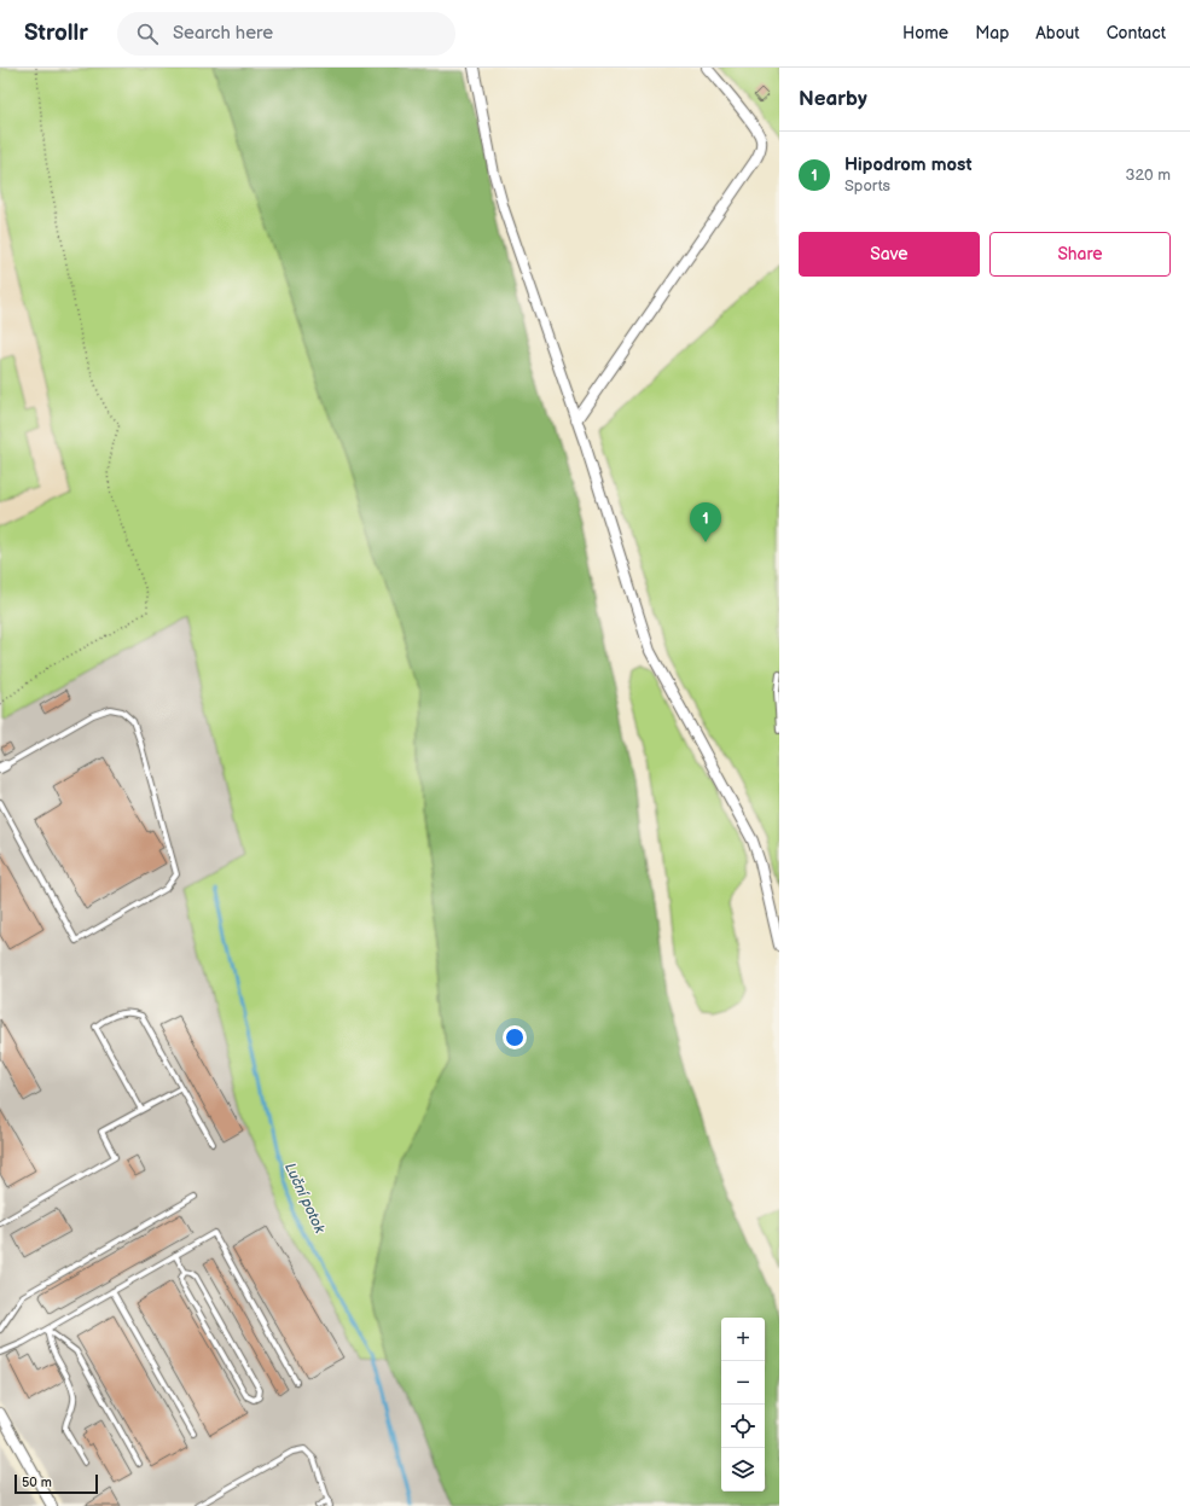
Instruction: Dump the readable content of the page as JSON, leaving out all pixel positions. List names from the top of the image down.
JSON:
{
  "water": ["Luční potok"],
  "scale_bar": "50 m",
  "page": {
    "header": "Strollr",
    "search": "Search here",
    "nav": [
      "Home",
      "Map",
      "About",
      "Contact"
    ],
    "heading": "Nearby",
    "list": [
      {
        "mark": "1",
        "name": "Hipodrom most",
        "note": "Sports",
        "value": "320 m"
      }
    ],
    "buttons": ["Save", "Share"],
    "pins": "1",
    "map_buttons": ["+", "−"],
    "scale": "50 m"
  }
}
